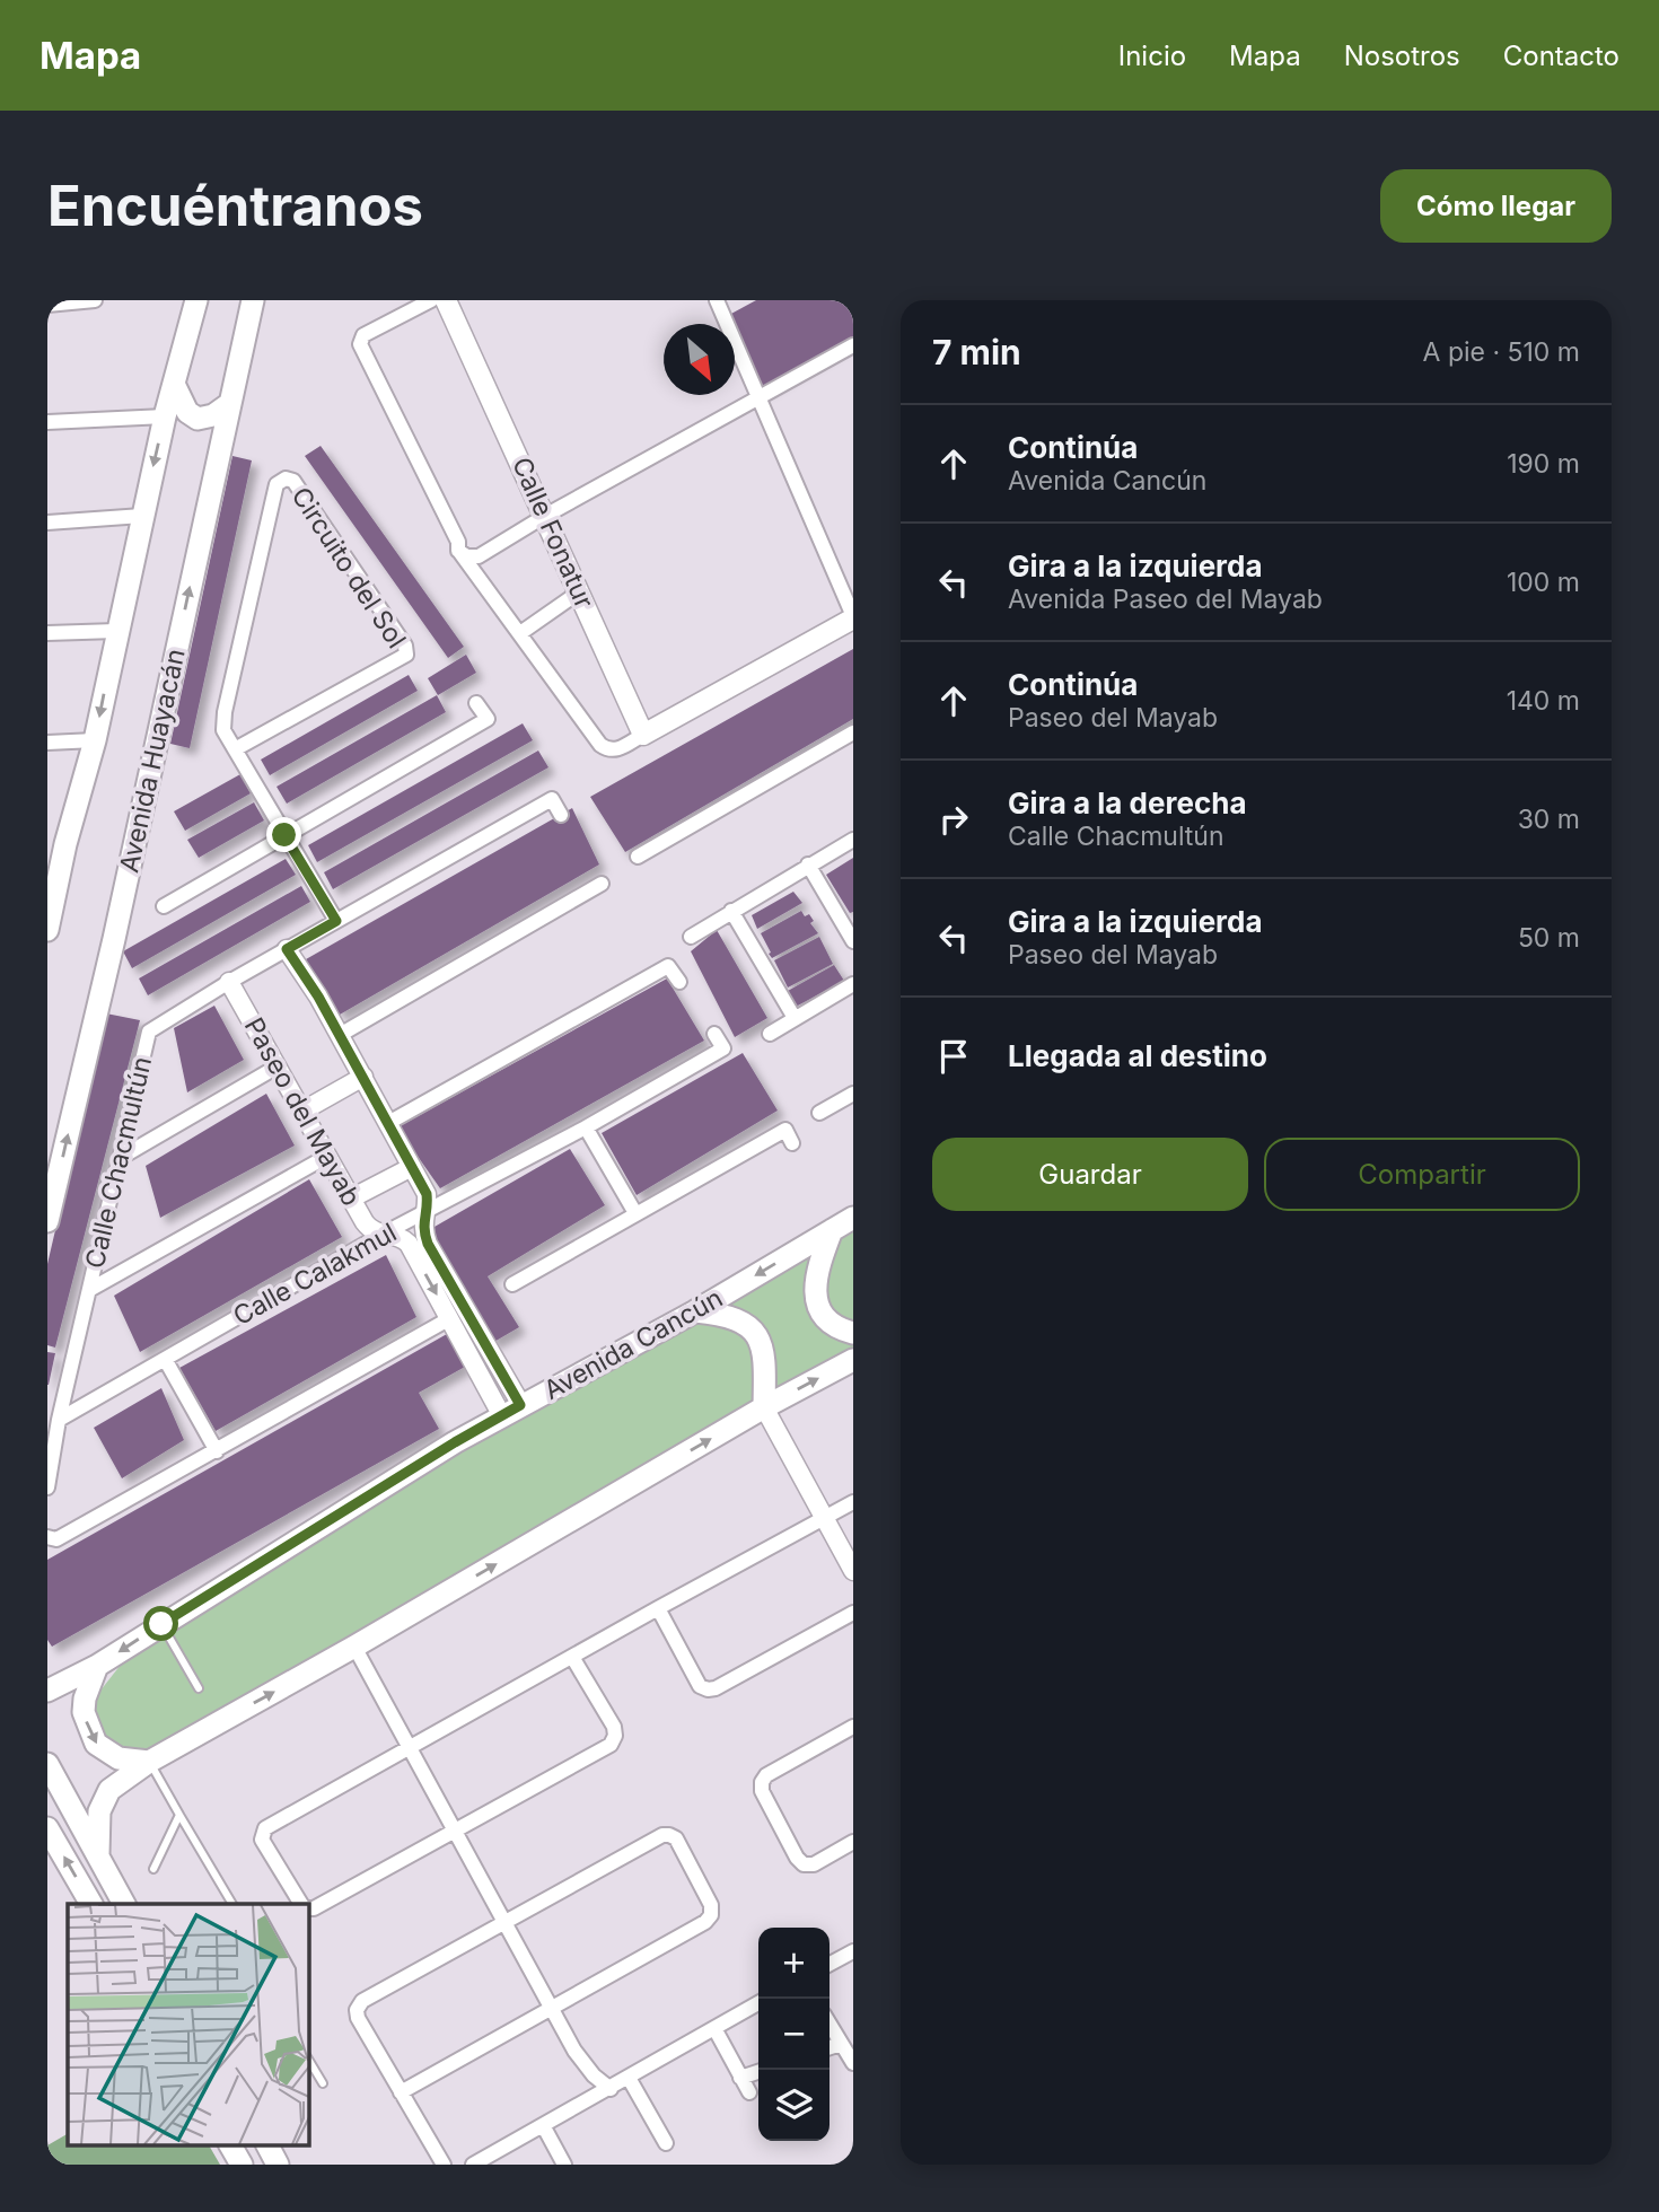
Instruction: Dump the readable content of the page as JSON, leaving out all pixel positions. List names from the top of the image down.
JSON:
{
  "streets": {
    "main road": ["Calle Fonatur", "Avenida Huayacán", "Avenida Cancún"],
    "street": [
      "Circuito del Sol",
      "Paseo del Mayab",
      "Calle Chacmultún",
      "Calle Calakmul"
    ]
  },
  "crossings": [
    ["Paseo del Mayab", "Calle Chacmultún"],
    ["Paseo del Mayab", "Calle Calakmul"],
    ["Paseo del Mayab", "Avenida Cancún"],
    ["Calle Chacmultún", "Calle Calakmul"]
  ],
  "north": "bottom right",
  "page": {
    "header": "Mapa",
    "nav": [
      "Inicio",
      "Mapa",
      "Nosotros",
      "Contacto"
    ],
    "buttons": [
      "Cómo llegar",
      ["Guardar", "Compartir"]
    ],
    "title": "Encuéntranos",
    "heading": ["7 min", "A pie · 510 m"],
    "list": [
      ["Continúa", "Avenida Cancún", "190 m"],
      ["Gira a la izquierda", "Avenida Paseo del Mayab", "100 m"],
      ["Continúa", "Paseo del Mayab", "140 m"],
      ["Gira a la derecha", "Calle Chacmultún", "30 m"],
      ["Gira a la izquierda", "Paseo del Mayab", "50 m"],
      "Llegada al destino"
    ],
    "map_buttons": ["+", "−"]
  }
}
